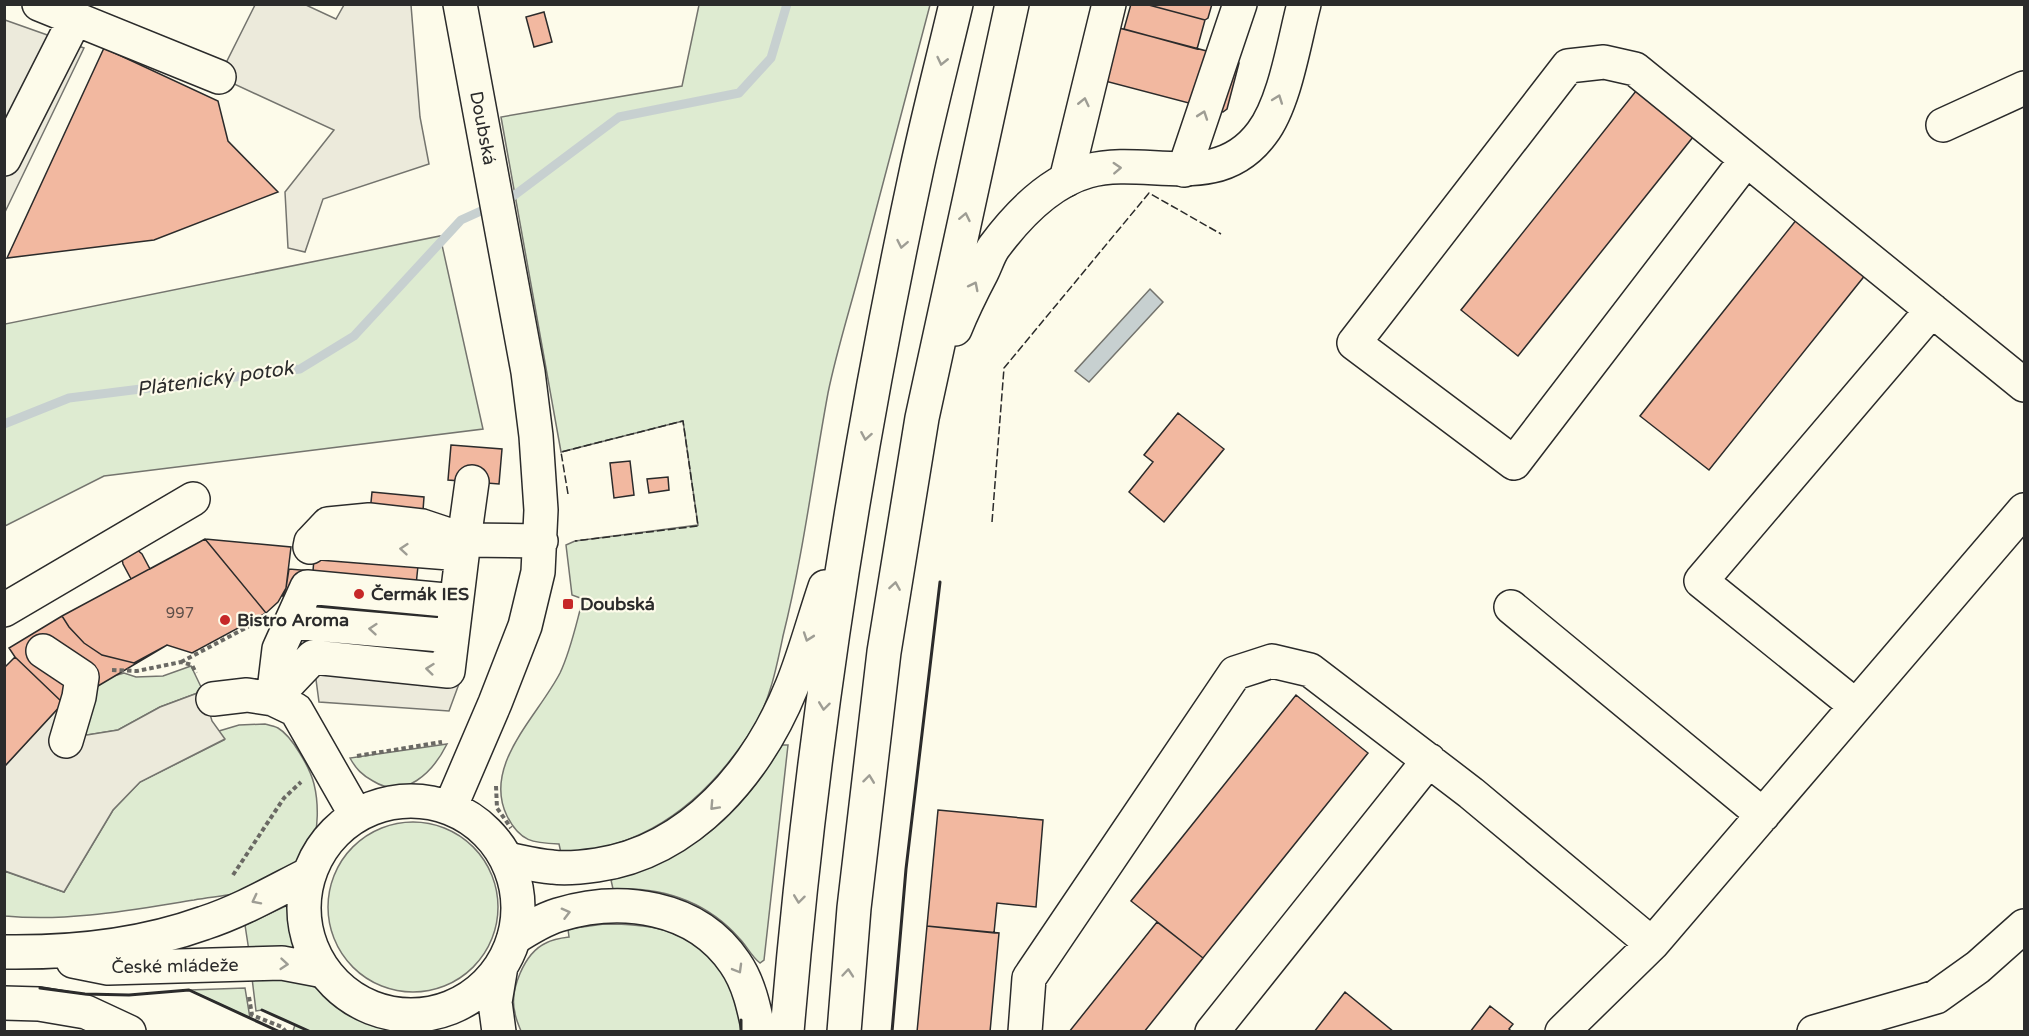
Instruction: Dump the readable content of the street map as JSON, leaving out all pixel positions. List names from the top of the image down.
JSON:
{
  "streets": {
    "main road": ["Doubská", "České mládeže"]
  },
  "water": ["Plátenický potok"],
  "places": {
    "other": ["Čermák IES", "Bistro Aroma"],
    "transit": ["Doubská"]
  },
  "house_numbers": ["997"]
}
